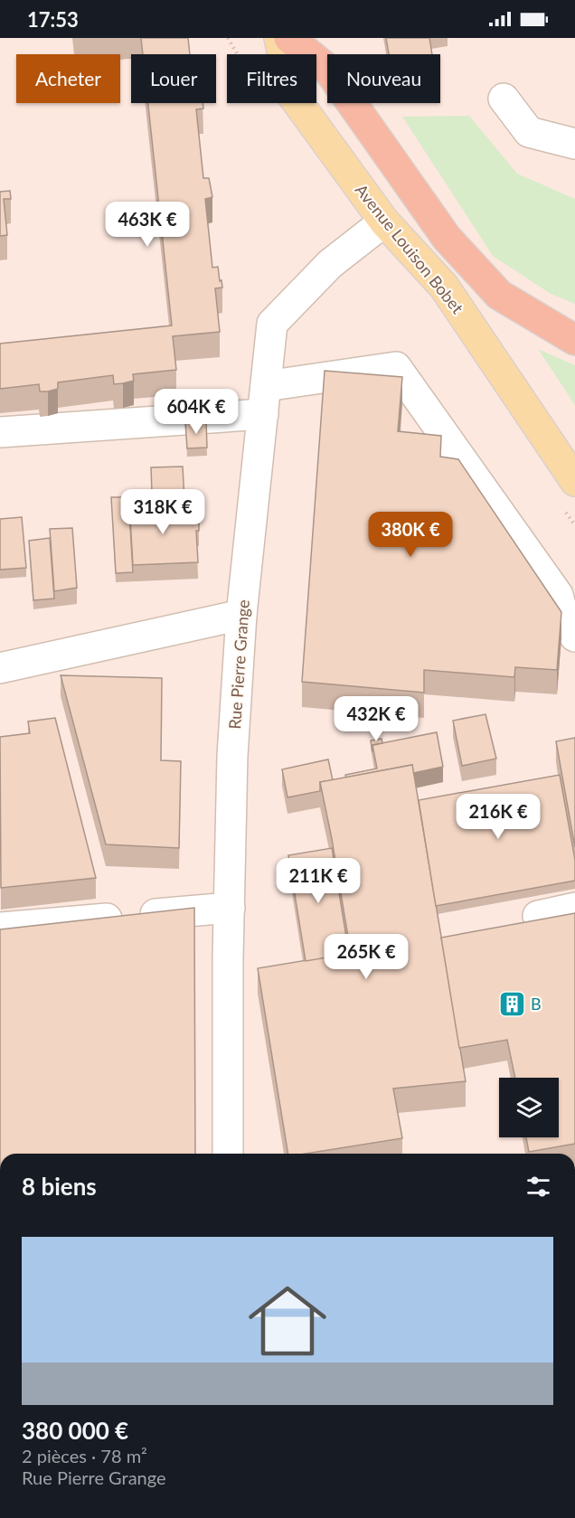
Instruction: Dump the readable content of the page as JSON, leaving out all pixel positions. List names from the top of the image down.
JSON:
{
  "streets": {
    "main road": ["Avenue Louison Bobet"],
    "street": ["Rue Pierre Grange"]
  },
  "crossings": [
    ["Avenue Louison Bobet", "Rue Pierre Grange"]
  ],
  "places": {
    "building": ["B"]
  },
  "page": {
    "status": "17:53",
    "chip": [
      "Acheter",
      "Louer",
      "Filtres",
      "Nouveau"
    ],
    "price": [
      "463K €",
      "604K €",
      "318K €",
      "380K €",
      "432K €",
      "216K €",
      "211K €",
      "265K €"
    ],
    "heading": "8 biens",
    "list": [
      {
        "name": "380 000 €",
        "note": "2 pièces · 78 m² · Rue Pierre Grange"
      }
    ]
  }
}
